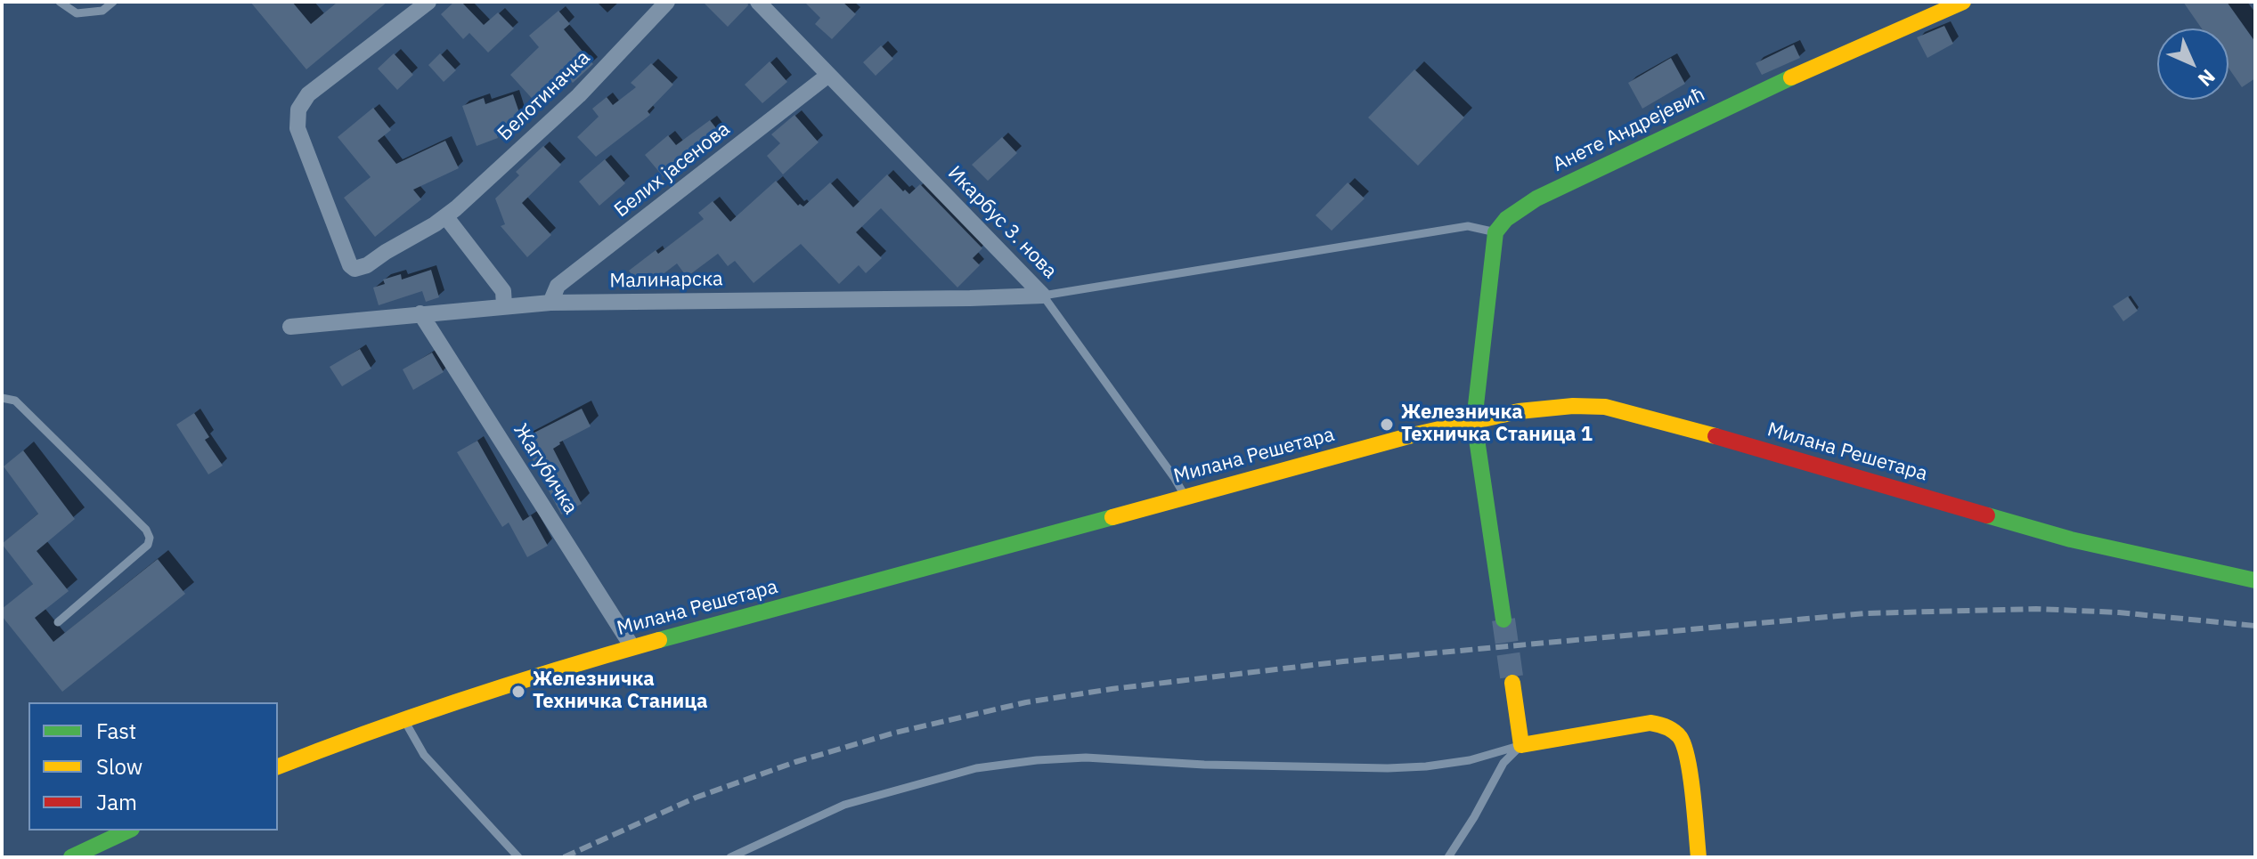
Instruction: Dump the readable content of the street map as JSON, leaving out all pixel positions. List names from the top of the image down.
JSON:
{
  "streets": {
    "street": [
      "Белотиначка",
      "Анете Андрејевић",
      "Белих јасенова",
      "Икарбус 3. нова",
      "Малинарска",
      "Милана Решетара",
      "Жагубичка"
    ]
  },
  "crossings": [
    ["Белих јасенова", "Икарбус 3. нова"],
    ["Белих јасенова", "Малинарска"],
    ["Икарбус 3. нова", "Малинарска"],
    ["Икарбус 3. нова", "Милана Решетара"],
    ["Малинарска", "Жагубичка"],
    ["Милана Решетара", "Жагубичка"]
  ],
  "places": ["Железничка Техничка Станица 1", "Железничка Техничка Станица"],
  "legend": ["Fast", "Slow", "Jam"],
  "north": "bottom right"
}
